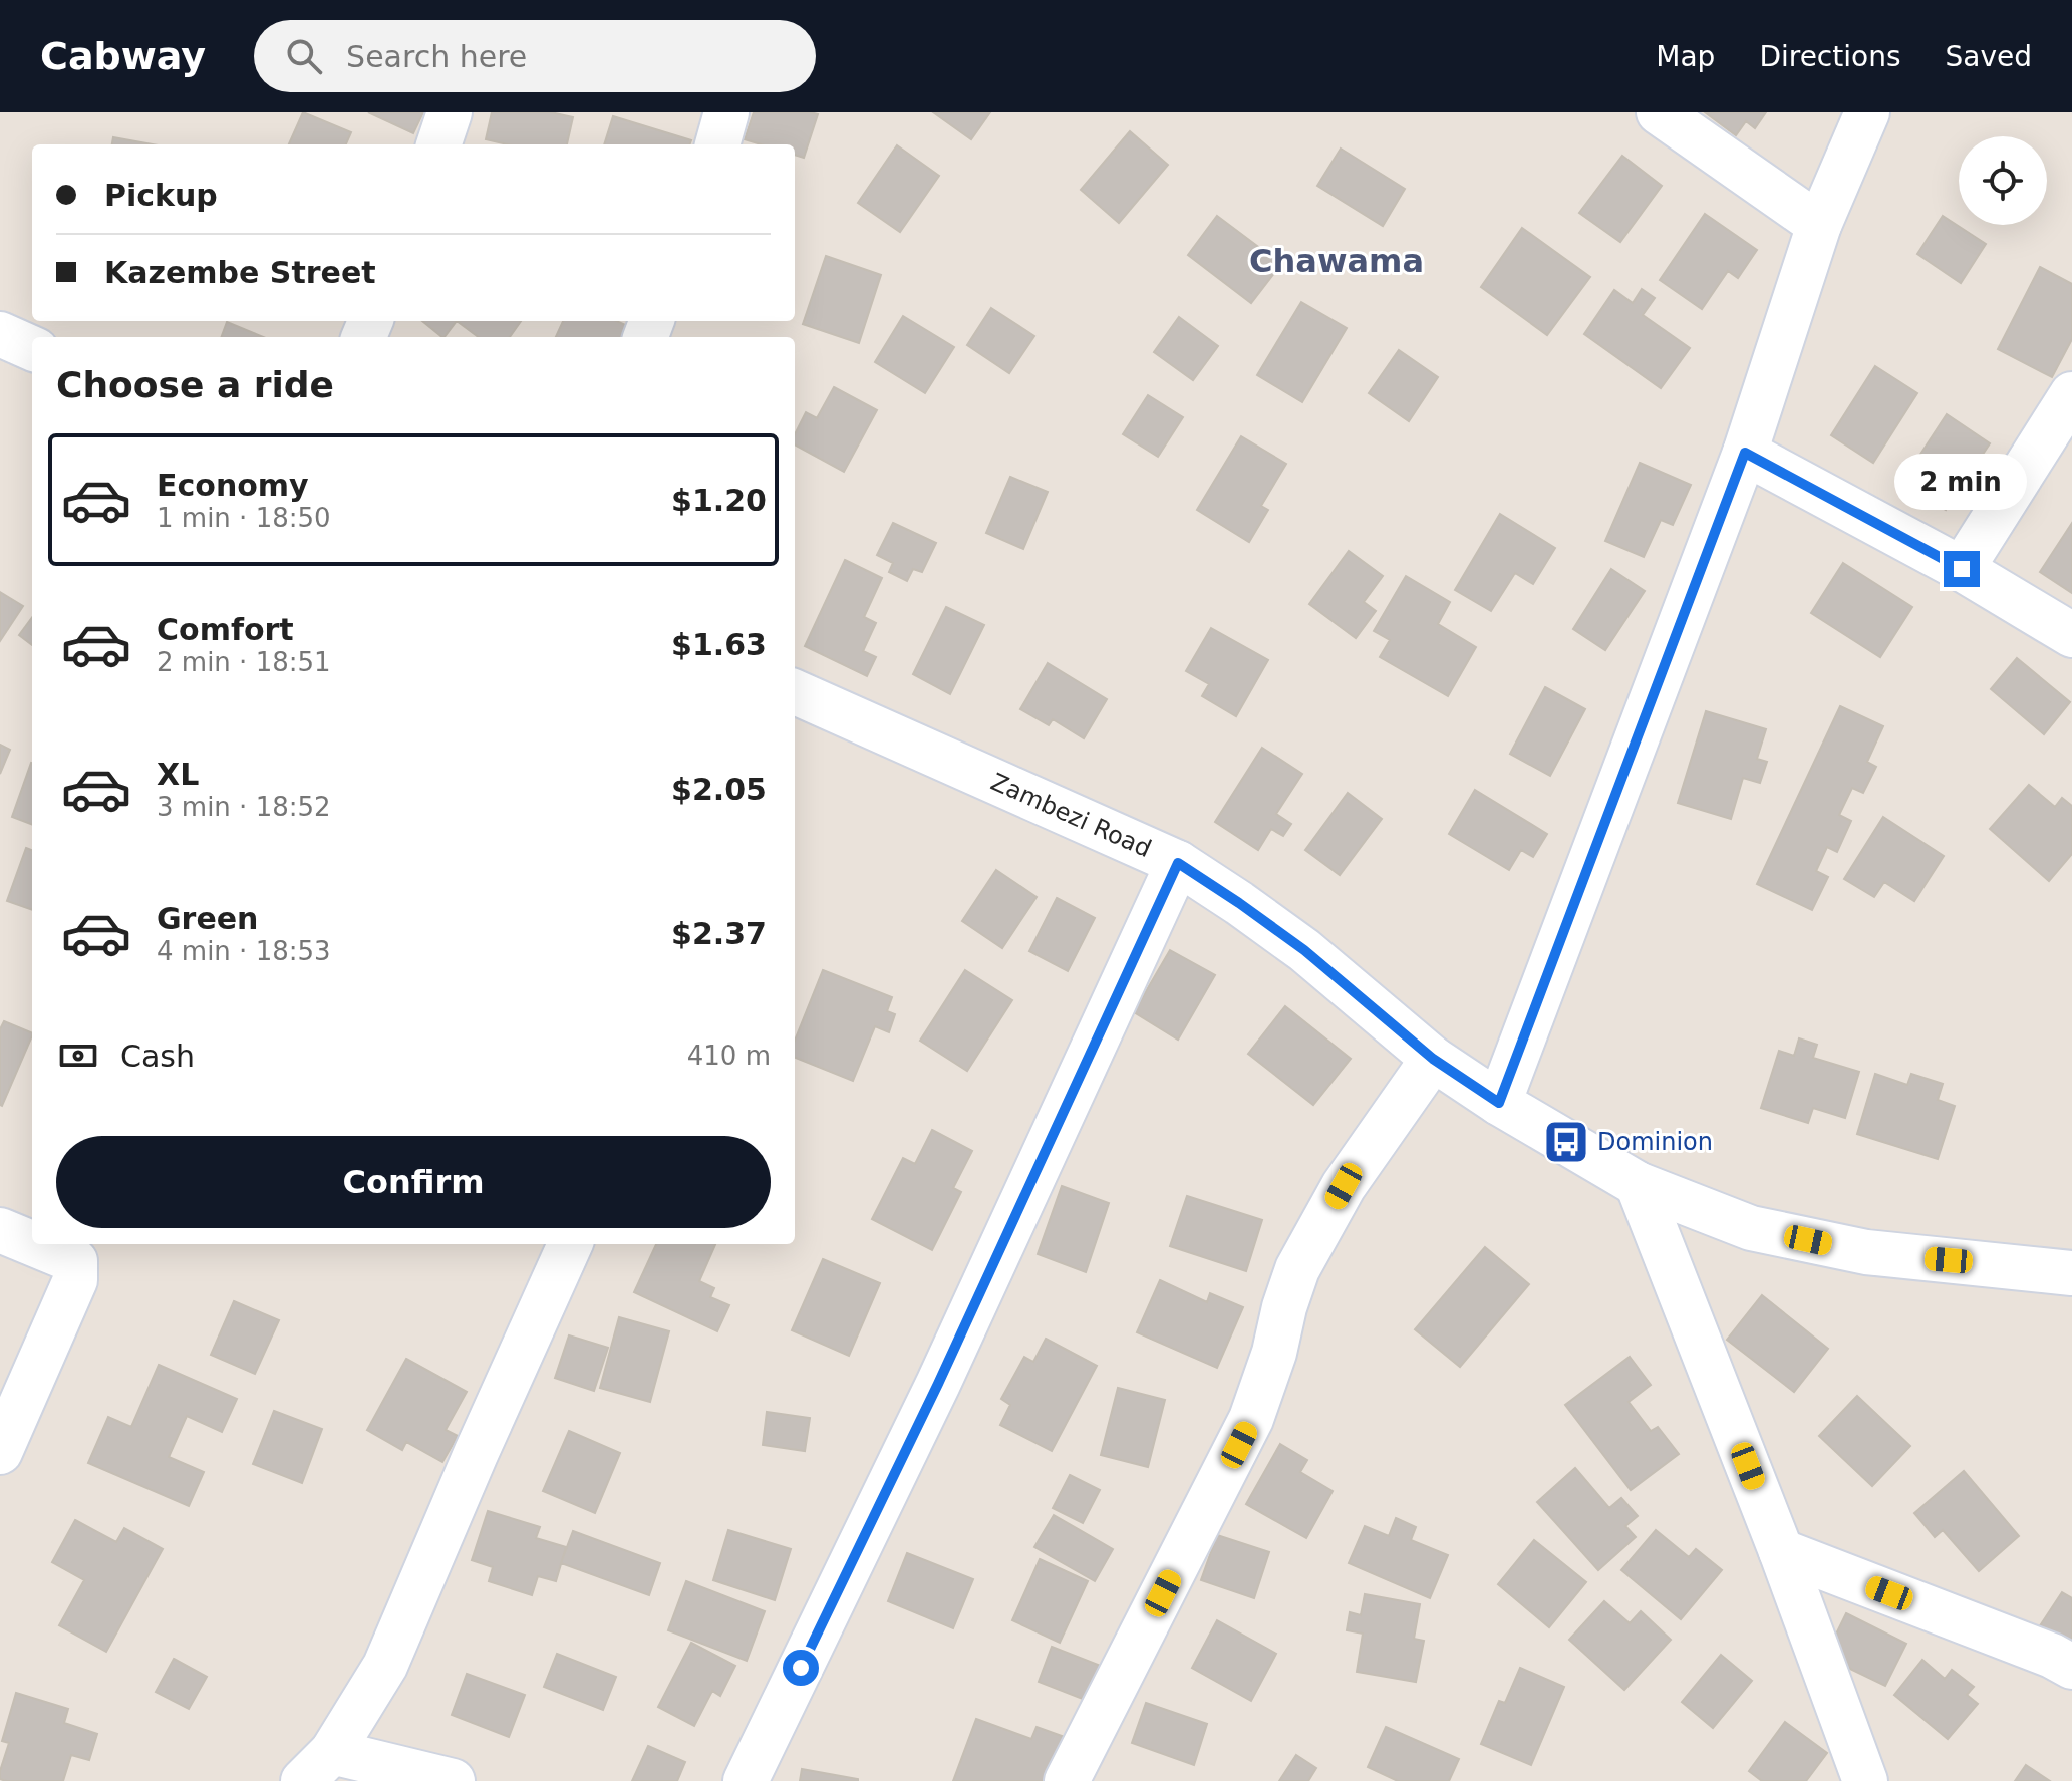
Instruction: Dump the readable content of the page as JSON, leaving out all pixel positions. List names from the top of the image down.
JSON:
{
  "streets": {
    "street": ["Zambezi Road"]
  },
  "districts": ["Chawama"],
  "places": {
    "bus stop": ["Dominion"]
  },
  "page": {
    "header": "Cabway",
    "search": "Search here",
    "nav": ["Map", "Directions", "Saved"],
    "banner": ["Pickup", "Kazembe Street"],
    "heading": "Choose a ride",
    "list": [
      {
        "name": "Economy",
        "note": "1 min · 18:50",
        "value": "$1.20"
      },
      {
        "name": "Comfort",
        "note": "2 min · 18:51",
        "value": "$1.63"
      },
      {
        "name": "XL",
        "note": "3 min · 18:52",
        "value": "$2.05"
      },
      {
        "name": "Green",
        "note": "4 min · 18:53",
        "value": "$2.37"
      }
    ],
    "bubble": "2 min",
    "pay": ["Cash", "410 m"],
    "buttons": "Confirm"
  }
}
